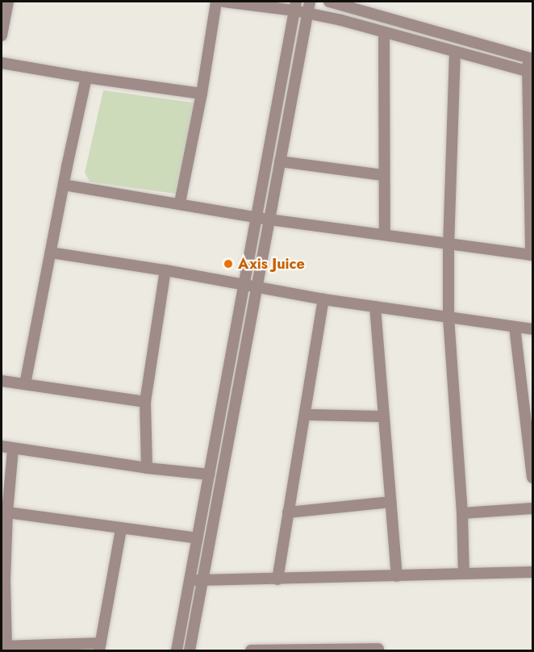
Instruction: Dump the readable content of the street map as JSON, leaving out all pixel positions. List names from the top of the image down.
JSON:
{
  "places": ["Axis Juice"]
}
